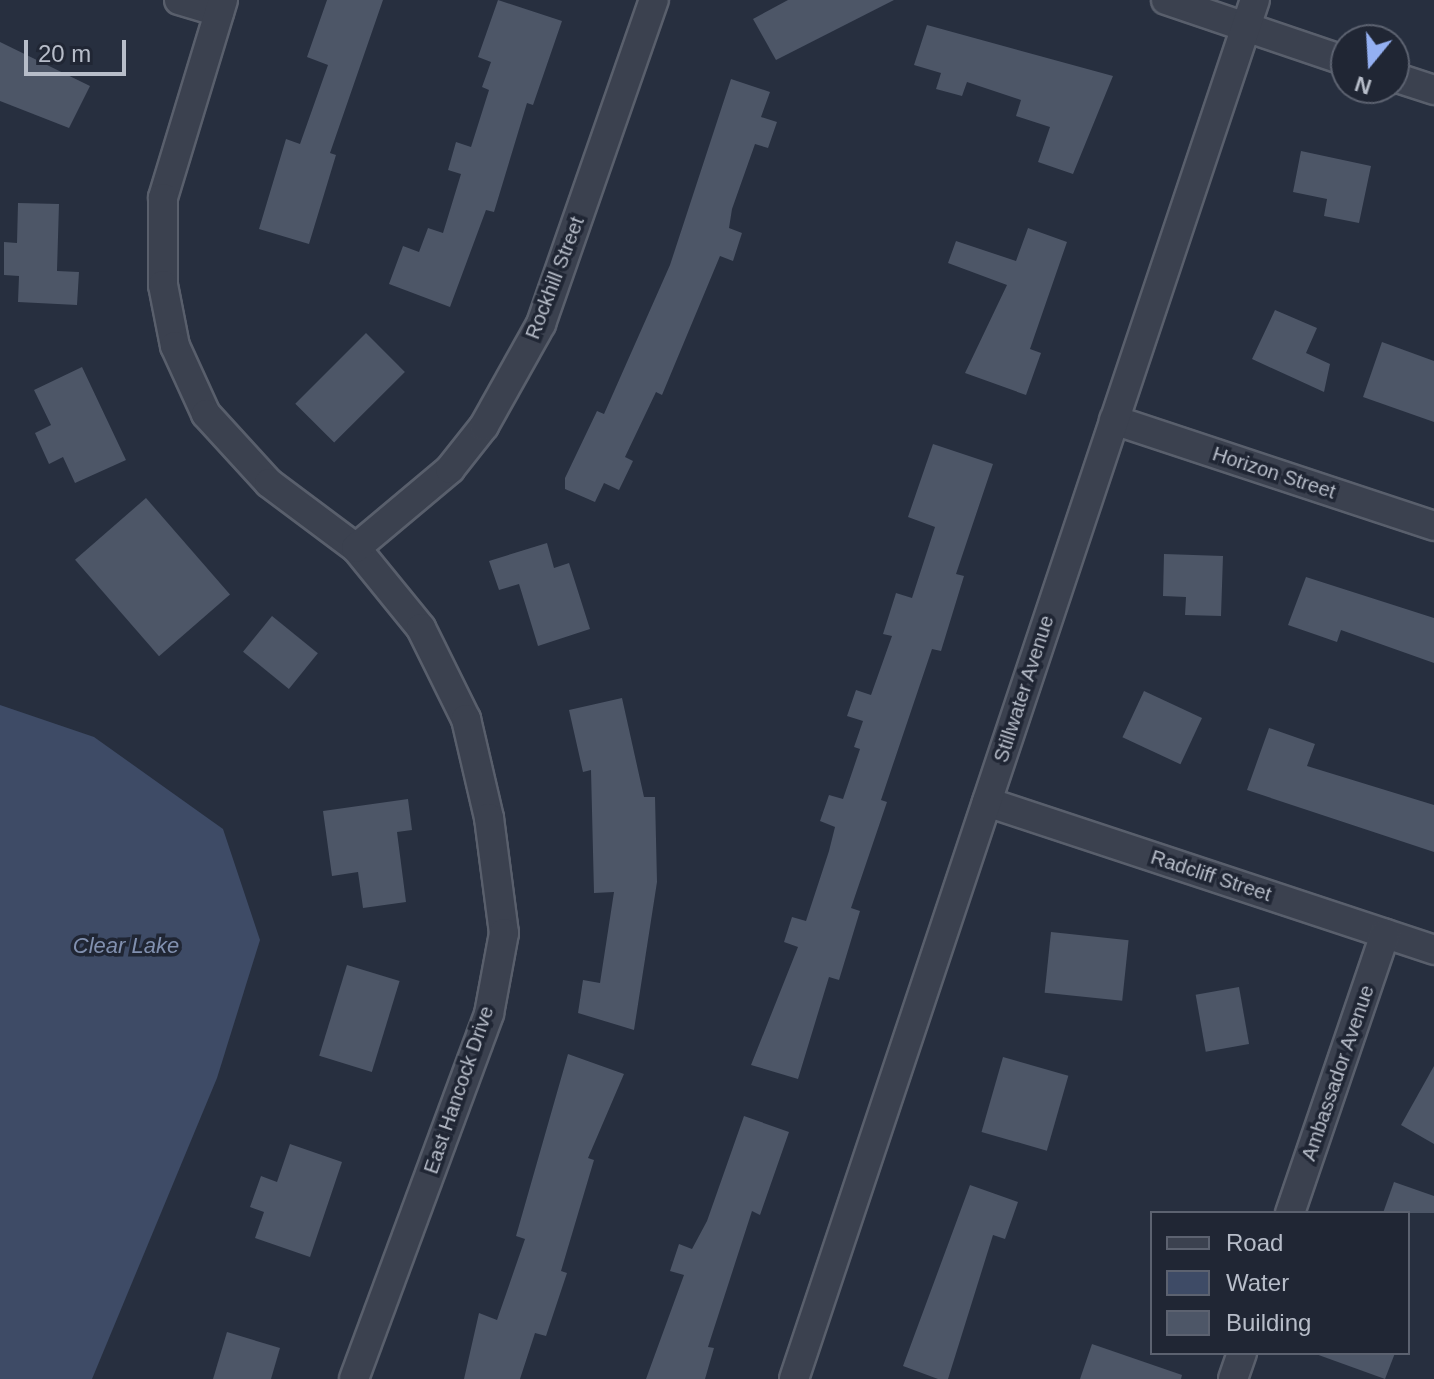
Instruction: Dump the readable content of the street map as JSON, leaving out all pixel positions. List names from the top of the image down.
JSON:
{
  "streets": {
    "street": [
      "Rockhill Street",
      "Horizon Street",
      "Stillwater Avenue",
      "Radcliff Street",
      "Ambassador Avenue",
      "East Hancock Drive"
    ]
  },
  "crossings": [
    ["Rockhill Street", "East Hancock Drive"],
    ["Horizon Street", "Stillwater Avenue"],
    ["Stillwater Avenue", "Radcliff Street"],
    ["Radcliff Street", "Ambassador Avenue"]
  ],
  "water": ["Clear Lake"],
  "legend": ["Road", "Water", "Building"],
  "scale_bar": "20 m",
  "north": "bottom"
}
